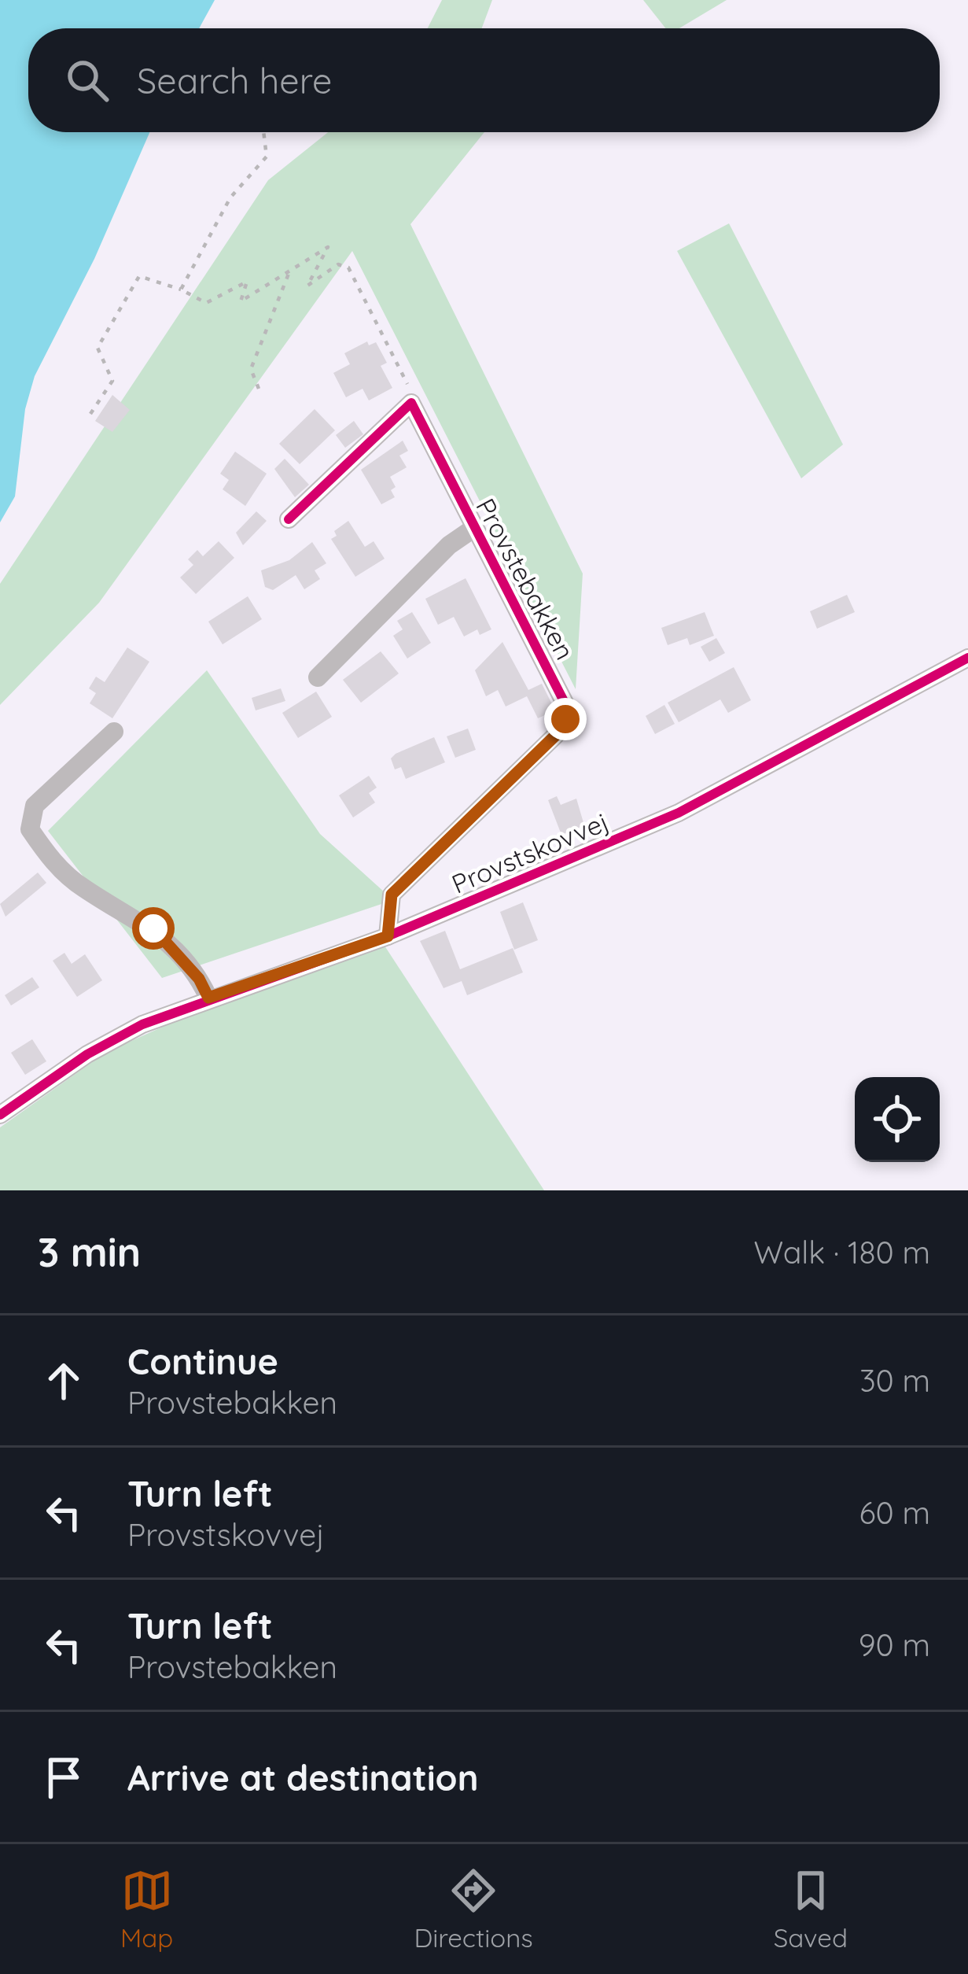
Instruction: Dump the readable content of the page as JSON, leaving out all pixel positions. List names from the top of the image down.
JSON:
{
  "streets": {
    "street": ["Provstebakken", "Provstskovvej"]
  },
  "crossings": [
    ["Provstebakken", "Provstskovvej"]
  ],
  "page": {
    "search": "Search here",
    "heading": ["3 min", "Walk · 180 m"],
    "list": [
      ["Continue", "Provstebakken", "30 m"],
      ["Turn left", "Provstskovvej", "60 m"],
      ["Turn left", "Provstebakken", "90 m"],
      "Arrive at destination"
    ],
    "nav": ["Map", "Directions", "Saved"]
  }
}
